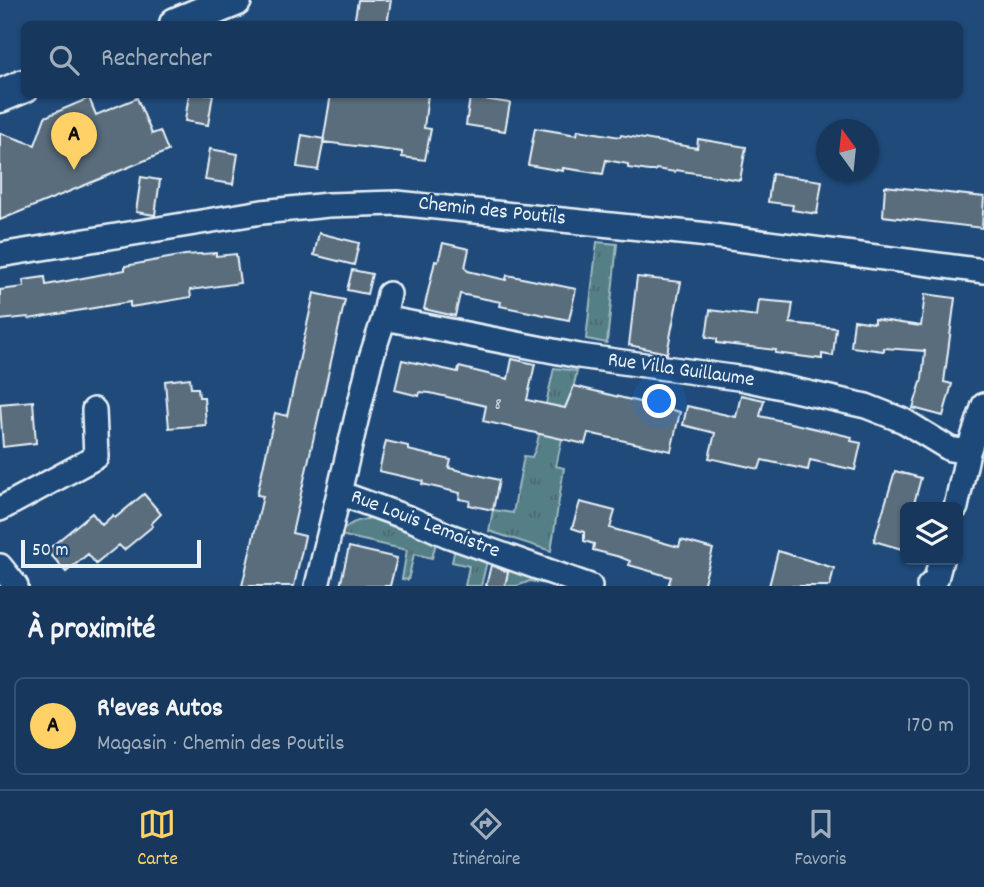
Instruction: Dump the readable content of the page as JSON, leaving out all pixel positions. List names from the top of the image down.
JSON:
{
  "streets": {
    "street": ["Chemin des Poutils", "Rue Villa Guillaume", "Rue Louis Lemaistre"]
  },
  "house_numbers": ["8"],
  "scale_bar": "50 m",
  "north": "top",
  "page": {
    "search": "Rechercher",
    "pins": "A",
    "scale": "50 m",
    "heading": "À proximité",
    "list": [
      {
        "mark": "A",
        "name": "R'eves Autos",
        "note": "Magasin · Chemin des Poutils",
        "value": "170 m"
      }
    ],
    "nav": ["Carte", "Itinéraire", "Favoris"]
  }
}
